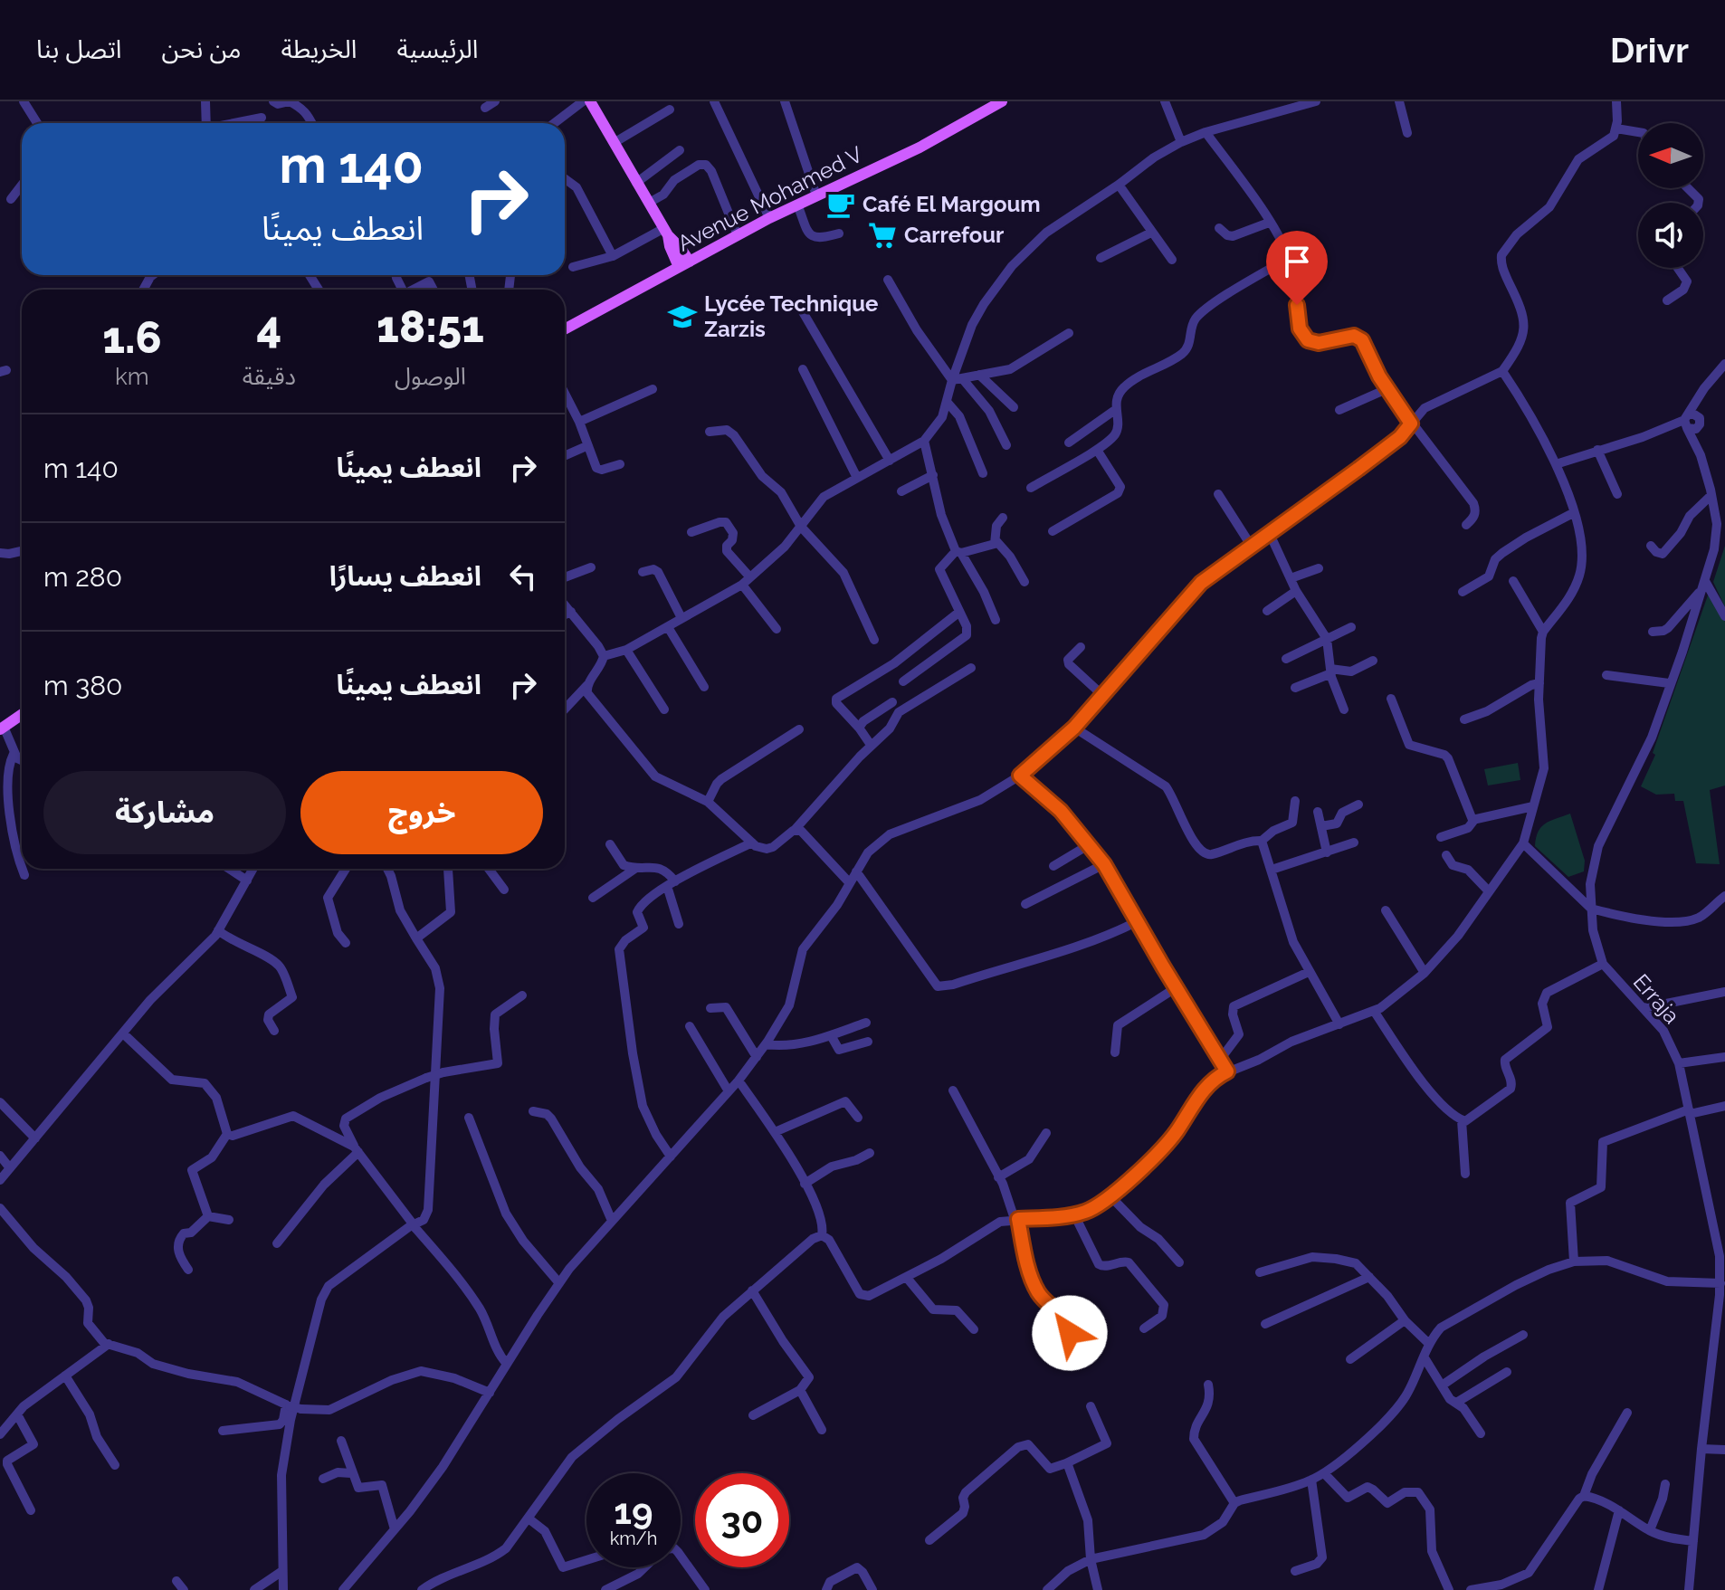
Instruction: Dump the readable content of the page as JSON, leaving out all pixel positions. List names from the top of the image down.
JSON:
{
  "streets": {
    "main road": ["Avenue Mohamed V"],
    "street": ["Erraja"]
  },
  "places": {
    "cafe": ["Café El Margoum"],
    "supermarket": ["Carrefour"],
    "school or university": ["Lycée Technique Zarzis"]
  },
  "north": "left",
  "page": {
    "header": "Drivr",
    "nav": [
      "الرئيسية",
      "الخريطة",
      "من نحن",
      "اتصل بنا"
    ],
    "turn": ["140 m", "انعطف يمينًا"],
    "eta": [
      "18:51",
      "الوصول",
      "4",
      "دقيقة",
      "1.6",
      "km"
    ],
    "list": [
      {
        "name": "انعطف يمينًا",
        "value": "140 m"
      },
      {
        "name": "انعطف يسارًا",
        "value": "280 m"
      },
      {
        "name": "انعطف يمينًا",
        "value": "380 m"
      }
    ],
    "buttons": ["خروج", "مشاركة"],
    "speed": "19 km/h",
    "limit": "30"
  }
}
